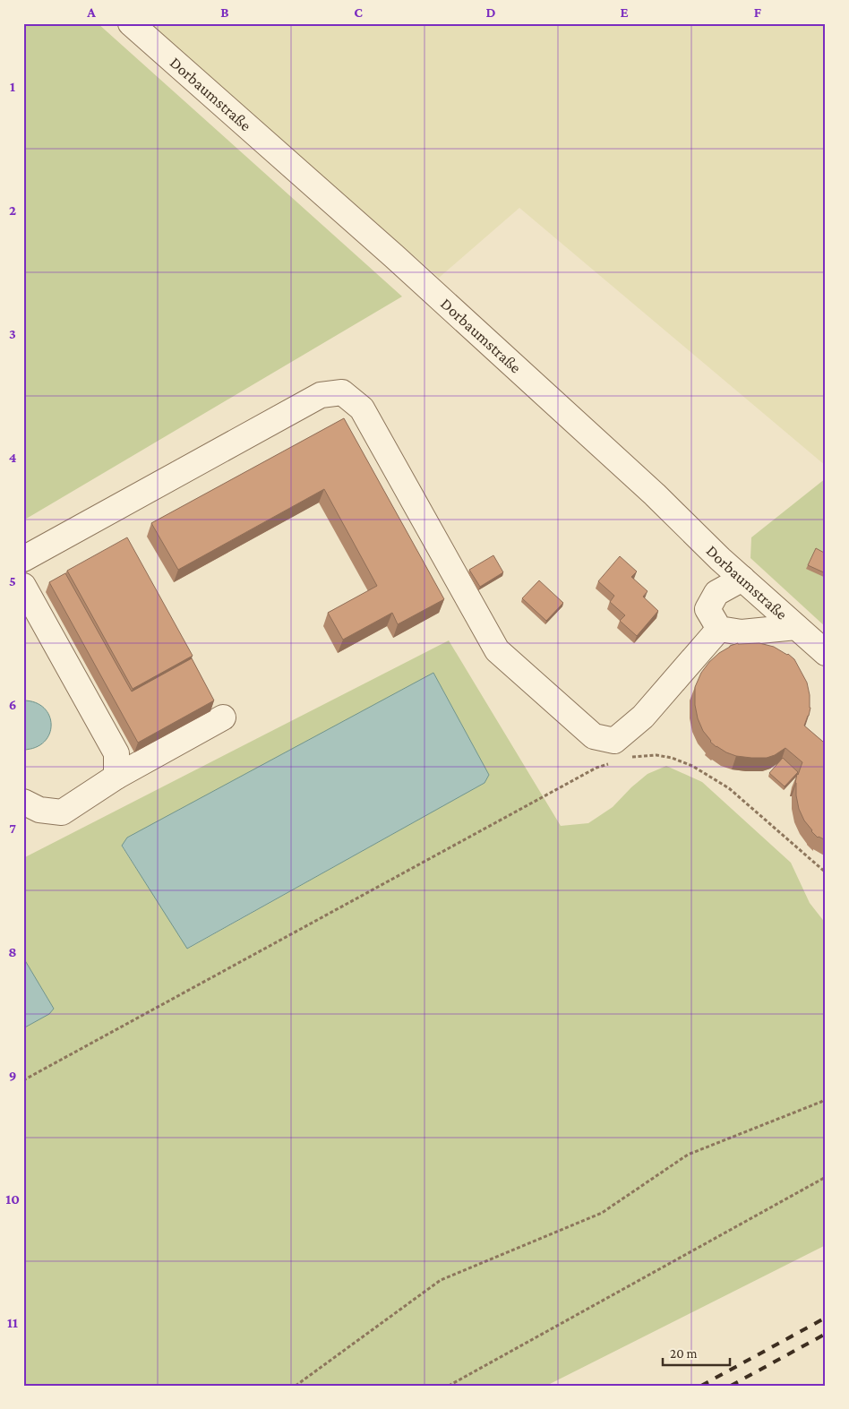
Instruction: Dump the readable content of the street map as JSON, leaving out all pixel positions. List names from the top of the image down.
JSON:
{
  "streets": {
    "lane": ["Dorbaumstraße"]
  },
  "scale_bar": "20 m",
  "grid": {
    "columns": [
      "A",
      "B",
      "C",
      "D",
      "E",
      "F"
    ],
    "rows": [
      "1",
      "2",
      "3",
      "4",
      "5",
      "6",
      "7",
      "8",
      "9",
      "10",
      "11"
    ]
  }
}
